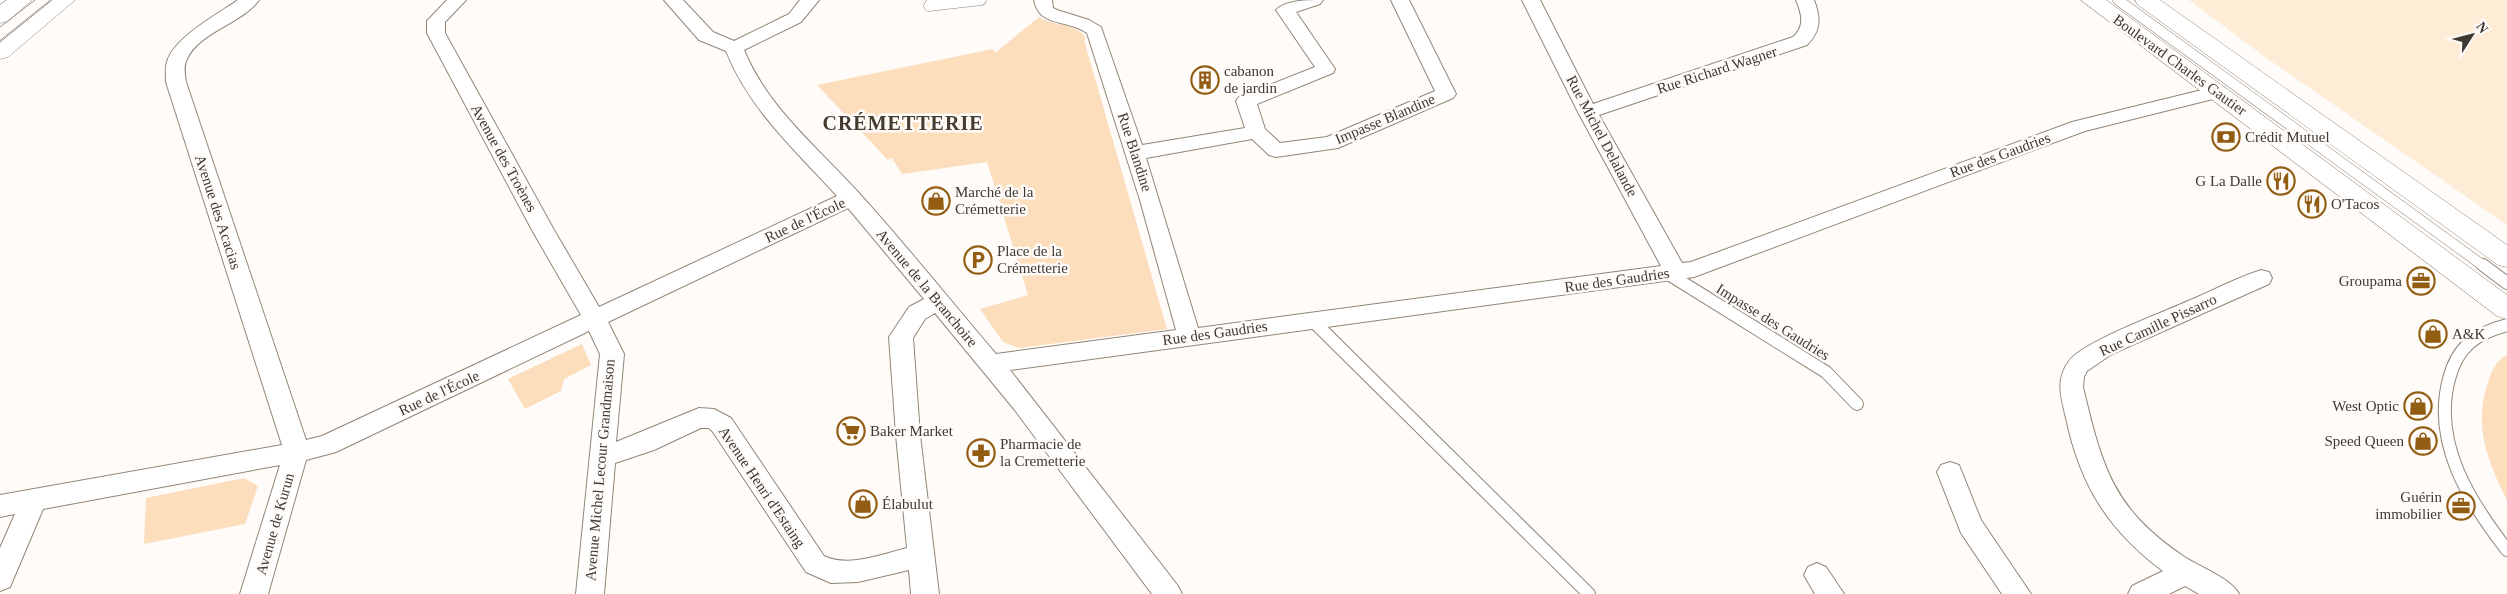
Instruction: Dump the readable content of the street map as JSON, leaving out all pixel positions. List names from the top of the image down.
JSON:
{
  "streets": {
    "main road": ["Boulevard Charles Gautier"],
    "street": [
      "Rue Richard Wagner",
      "Impasse Blandine",
      "Rue Michel Delalande",
      "Rue Blandine",
      "Rue des Gaudries",
      "Avenue des Troènes",
      "Avenue des Acacias",
      "Rue de l'École",
      "Avenue de la Branchoire",
      "Rue Camille Pissarro",
      "Avenue Michel Lecour Grandmaison",
      "Avenue Henri d'Estaing",
      "Avenue de Kurun"
    ],
    "lane": ["Impasse des Gaudries"]
  },
  "crossings": [
    ["Boulevard Charles Gautier", "Rue des Gaudries"],
    ["Rue Richard Wagner", "Rue Michel Delalande"],
    ["Rue Michel Delalande", "Rue des Gaudries"],
    ["Rue Michel Delalande", "Impasse des Gaudries"],
    ["Rue Blandine", "Rue des Gaudries"],
    ["Rue des Gaudries", "Avenue de la Branchoire"],
    ["Rue des Gaudries", "Impasse des Gaudries"],
    ["Avenue des Troènes", "Rue de l'École"],
    ["Avenue des Troènes", "Avenue Michel Lecour Grandmaison"],
    ["Avenue des Acacias", "Rue de l'École"],
    ["Avenue des Acacias", "Avenue de Kurun"],
    ["Rue de l'École", "Avenue de la Branchoire"],
    ["Rue de l'École", "Avenue Michel Lecour Grandmaison"],
    ["Rue de l'École", "Avenue de Kurun"],
    ["Avenue Michel Lecour Grandmaison", "Avenue Henri d'Estaing"]
  ],
  "districts": ["CRÉMETTERIE"],
  "places": {
    "building": ["cabanon de jardin"],
    "bank": ["Crédit Mutuel"],
    "restaurant": ["G La Dalle", "O'Tacos"],
    "shop": [
      "Marché de la Crémetterie",
      "A&K",
      "West Optic",
      "Speed Queen",
      "Élabulut"
    ],
    "parking": ["Place de la Crémetterie"],
    "office": ["Groupama", "Guérin immobilier"],
    "supermarket": ["Baker Market"],
    "pharmacy": ["Pharmacie de la Cremetterie"]
  },
  "north": "top right"
}
